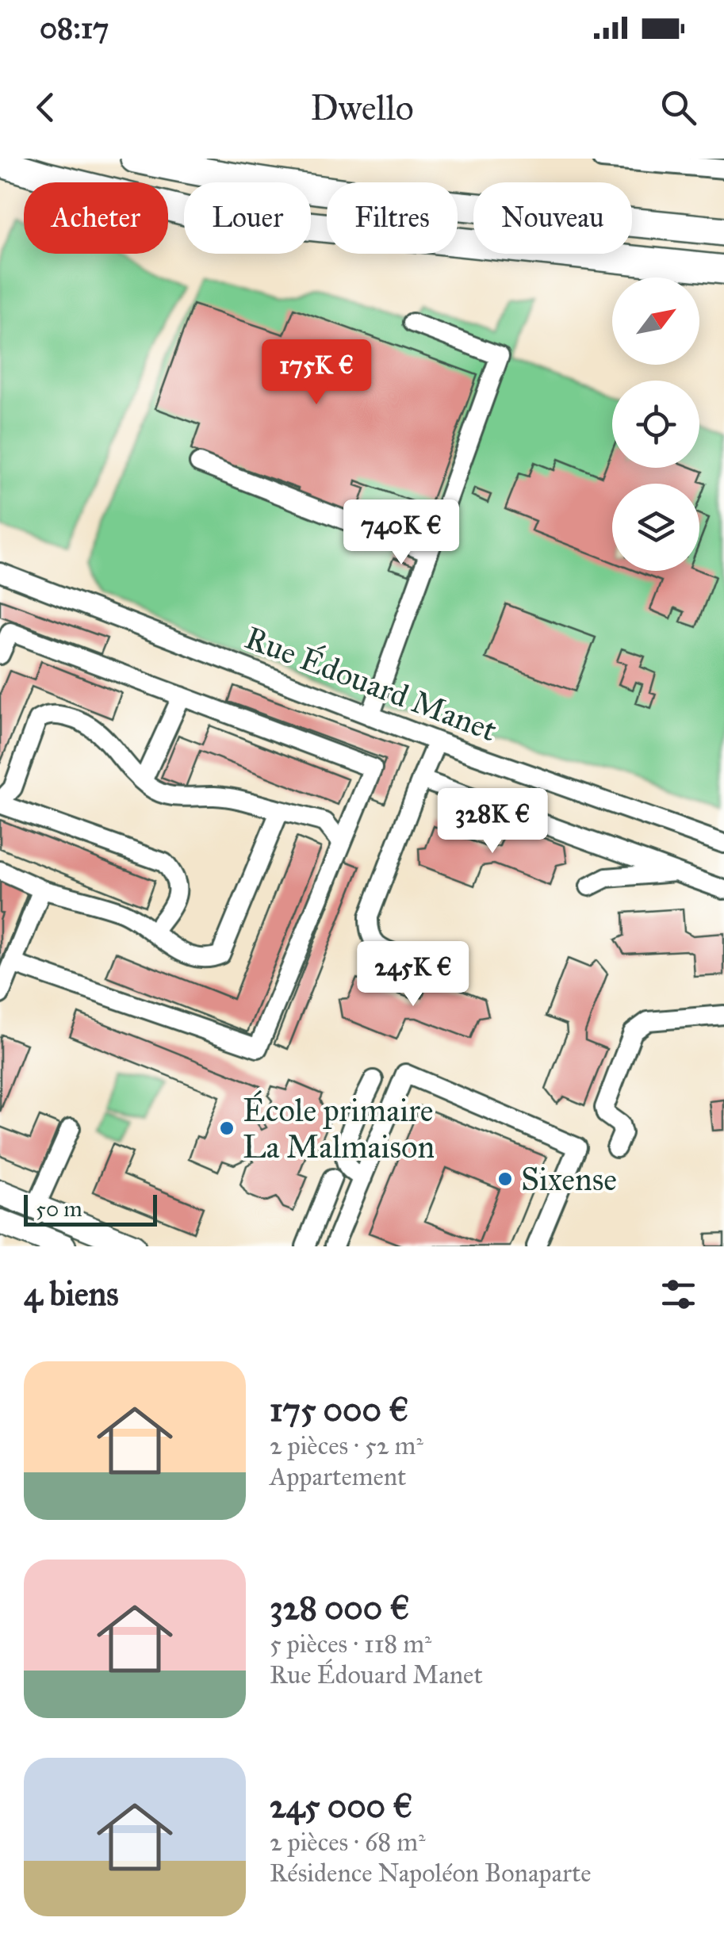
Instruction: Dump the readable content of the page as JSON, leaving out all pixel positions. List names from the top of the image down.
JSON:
{
  "streets": {
    "street": ["Rue Édouard Manet"]
  },
  "places": ["École primaire La Malmaison", "Sixense"],
  "scale_bar": "50 m",
  "north": "top right",
  "page": {
    "status": "08:17",
    "header": "Dwello",
    "chip": [
      "Acheter",
      "Louer",
      "Filtres",
      "Nouveau"
    ],
    "price": [
      "175K €",
      "740K €",
      "328K €",
      "245K €"
    ],
    "scale": "50 m",
    "heading": "4 biens",
    "list": [
      {
        "name": "175 000 €",
        "note": "2 pièces · 52 m² · Appartement"
      },
      {
        "name": "328 000 €",
        "note": "5 pièces · 118 m² · Rue Édouard Manet"
      },
      {
        "name": "245 000 €",
        "note": "2 pièces · 68 m² · Résidence Napoléon Bonaparte"
      }
    ]
  }
}
